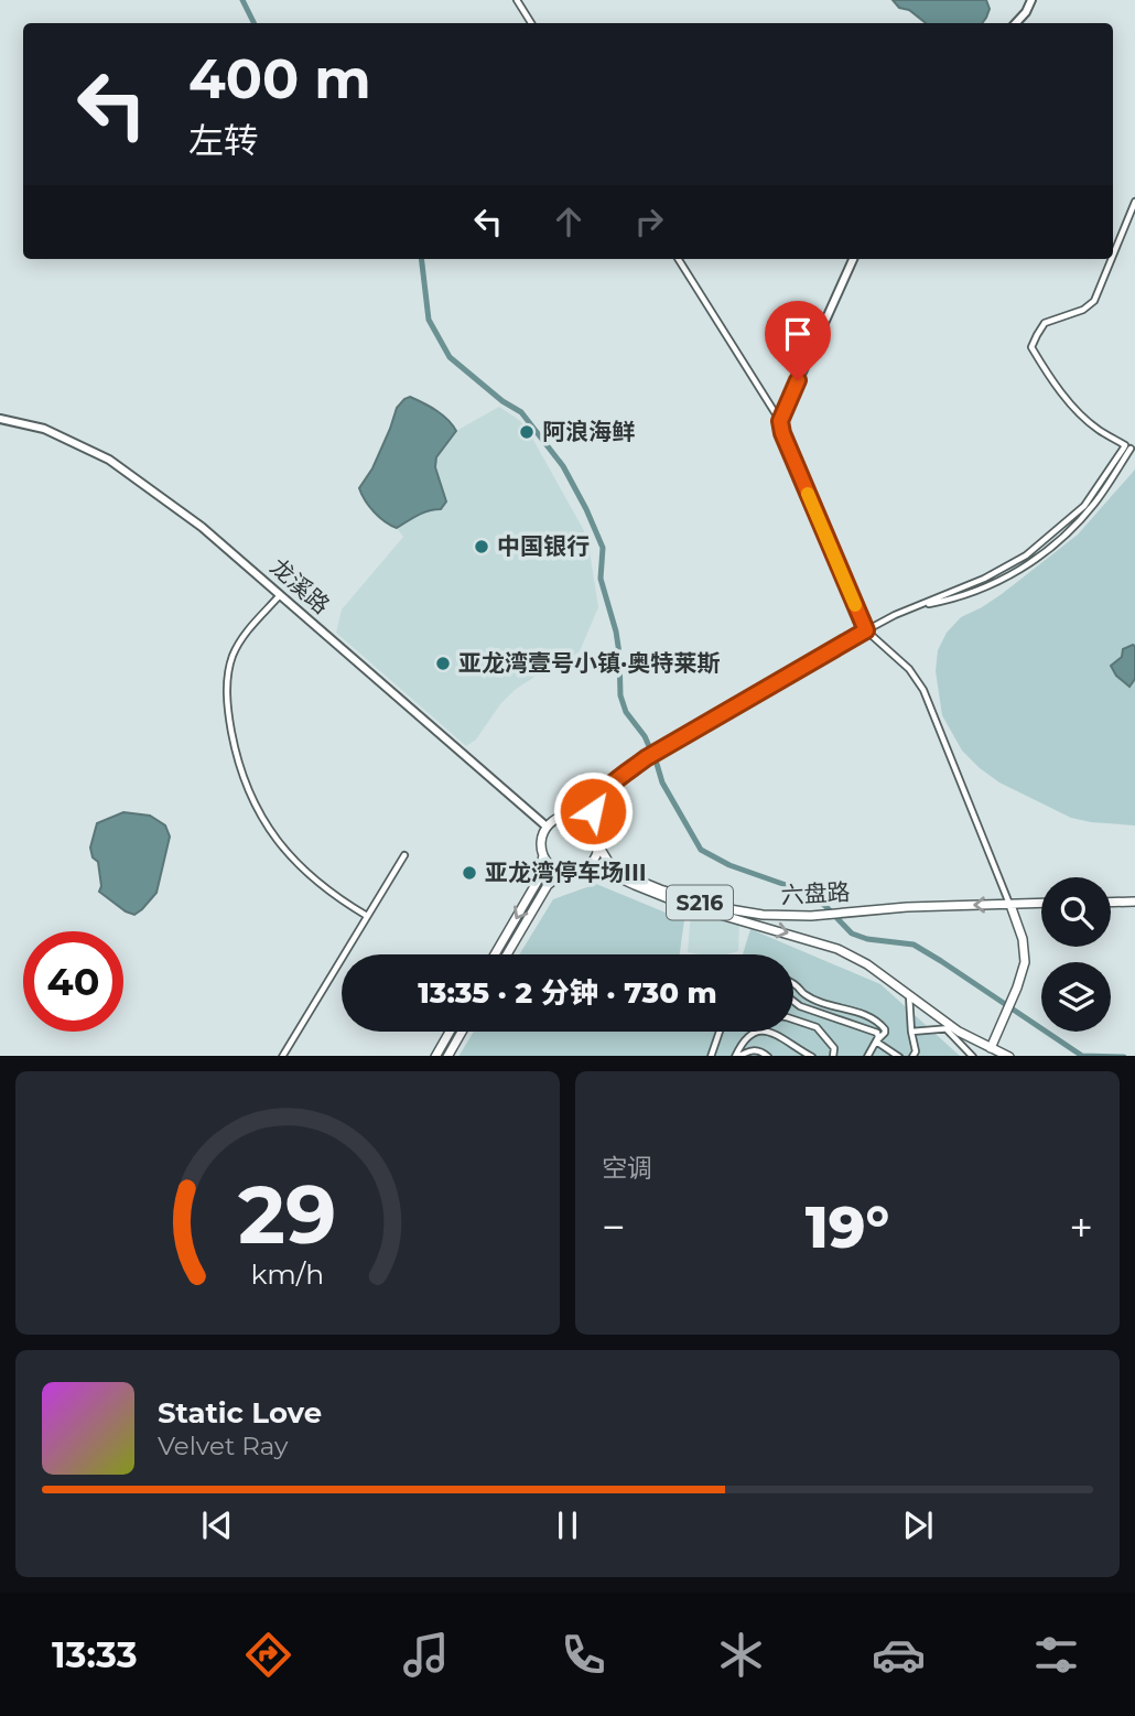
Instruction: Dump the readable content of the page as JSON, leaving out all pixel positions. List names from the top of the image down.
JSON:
{
  "streets": {
    "main road": ["六盘路", "S216"],
    "street": ["龙溪路"]
  },
  "crossings": [
    ["龙溪路", "六盘路"],
    ["龙溪路", "S216"],
    ["六盘路", "S216"]
  ],
  "places": [
    "阿浪海鲜",
    "中国银行",
    "亚龙湾壹号小镇·奥特莱斯",
    "亚龙湾停车场III"
  ],
  "page": {
    "turn": ["400 m", "左转"],
    "limit": "40",
    "trip": "13:35 · 2 分钟 · 730 m",
    "tile": "空调",
    "heat": ["−", "19°", "+"],
    "song": ["Static Love", "Velvet Ray"],
    "tabs": "13:33",
    "gauge": ["29", "km/h"]
  }
}
